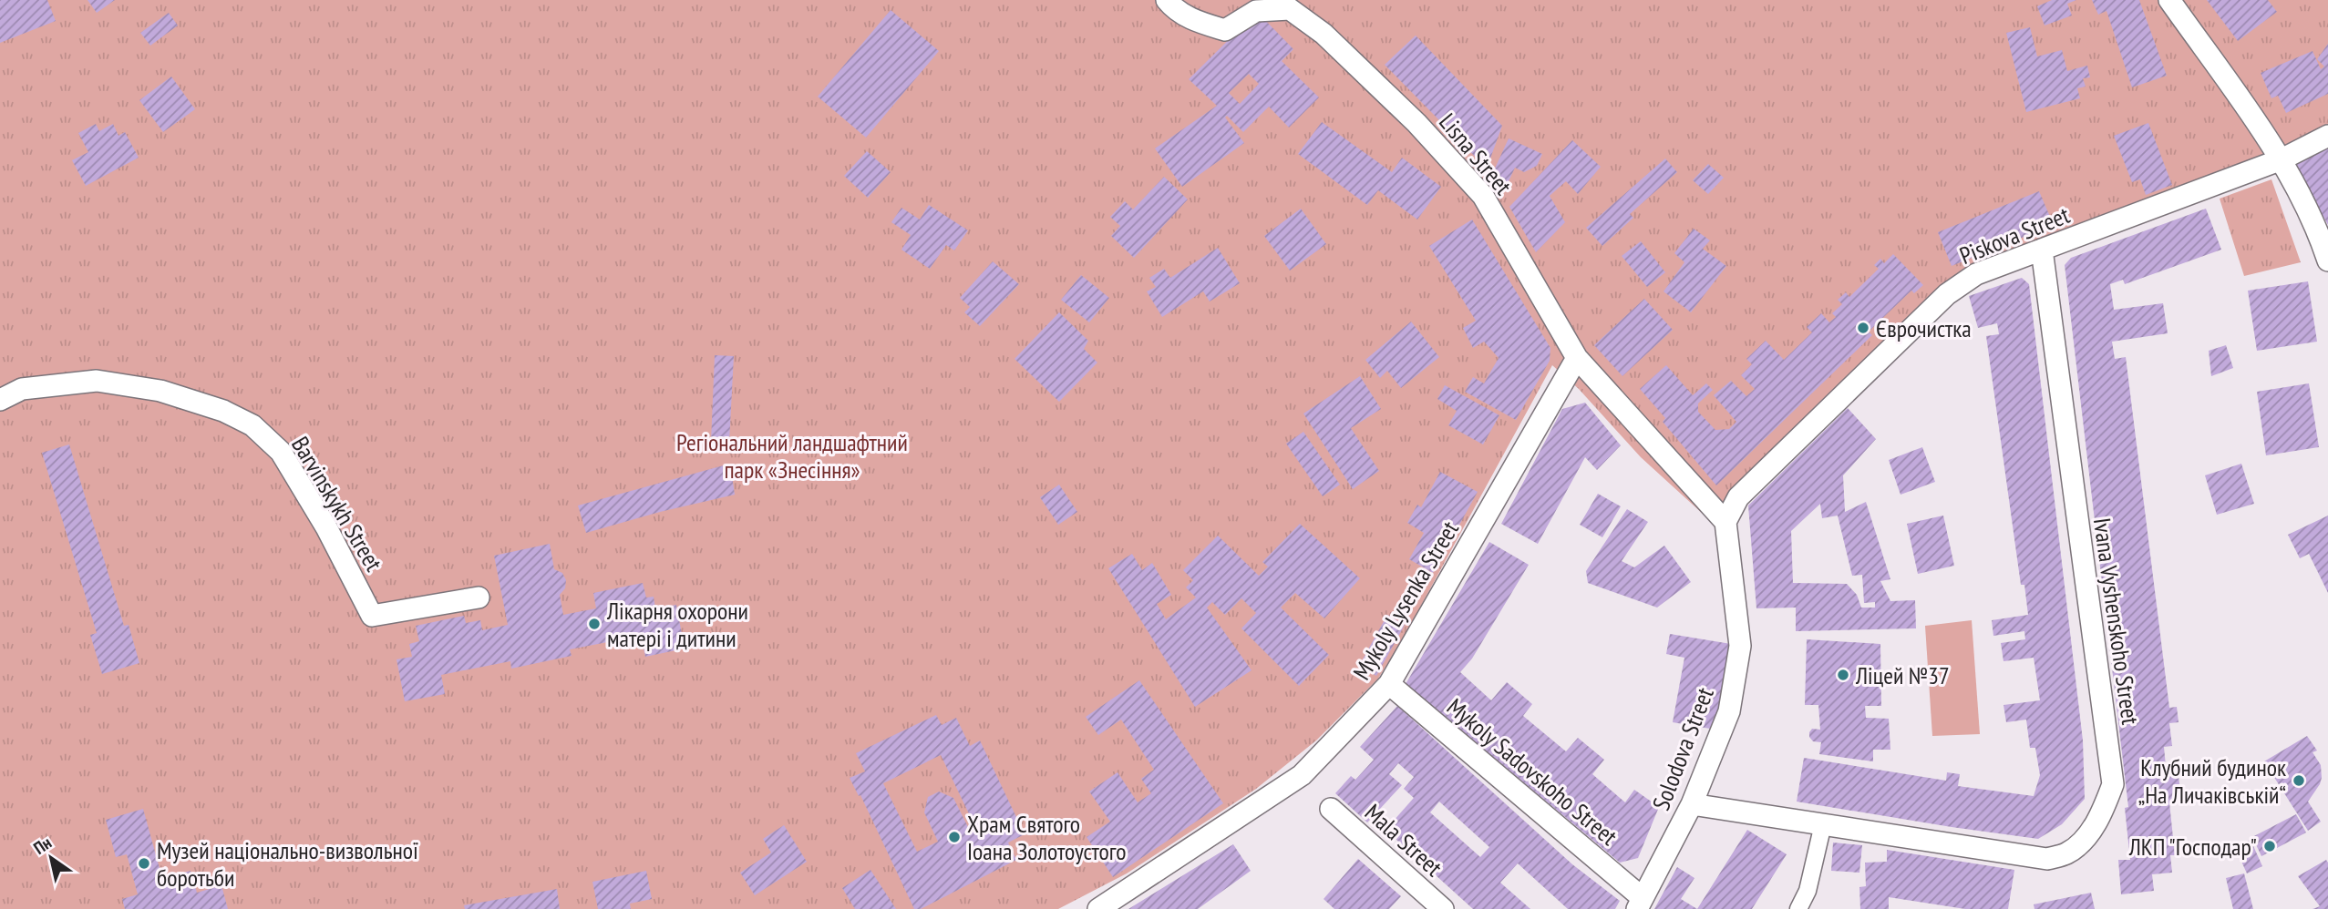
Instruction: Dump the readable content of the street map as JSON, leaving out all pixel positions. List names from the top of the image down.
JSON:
{
  "streets": {
    "street": [
      "Lisna Street",
      "Piskova Street",
      "Barvinskykh Street",
      "Mykoly Lysenka Street",
      "Ivana Vyshenskoho Street",
      "Solodova Street",
      "Mykoly Sadovskoho Street",
      "Mala Street"
    ]
  },
  "crossings": [
    ["Lisna Street", "Piskova Street"],
    ["Lisna Street", "Mykoly Lysenka Street"],
    ["Lisna Street", "Solodova Street"],
    ["Piskova Street", "Ivana Vyshenskoho Street"],
    ["Piskova Street", "Solodova Street"],
    ["Mykoly Lysenka Street", "Mykoly Sadovskoho Street"],
    ["Ivana Vyshenskoho Street", "Solodova Street"],
    ["Solodova Street", "Mykoly Sadovskoho Street"]
  ],
  "parks": ["Регіональний ландшафтний парк «Знесіння»"],
  "places": [
    "Єврочистка",
    "Лікарня охорони матері і дитини",
    "Ліцей №37",
    "Клубний будинок „На Личаківській“",
    "Храм Святого Іоана Золотоустого",
    "ЛКП \"Господар\"",
    "Музей національно-визвольної боротьби"
  ],
  "north": "top left"
}
